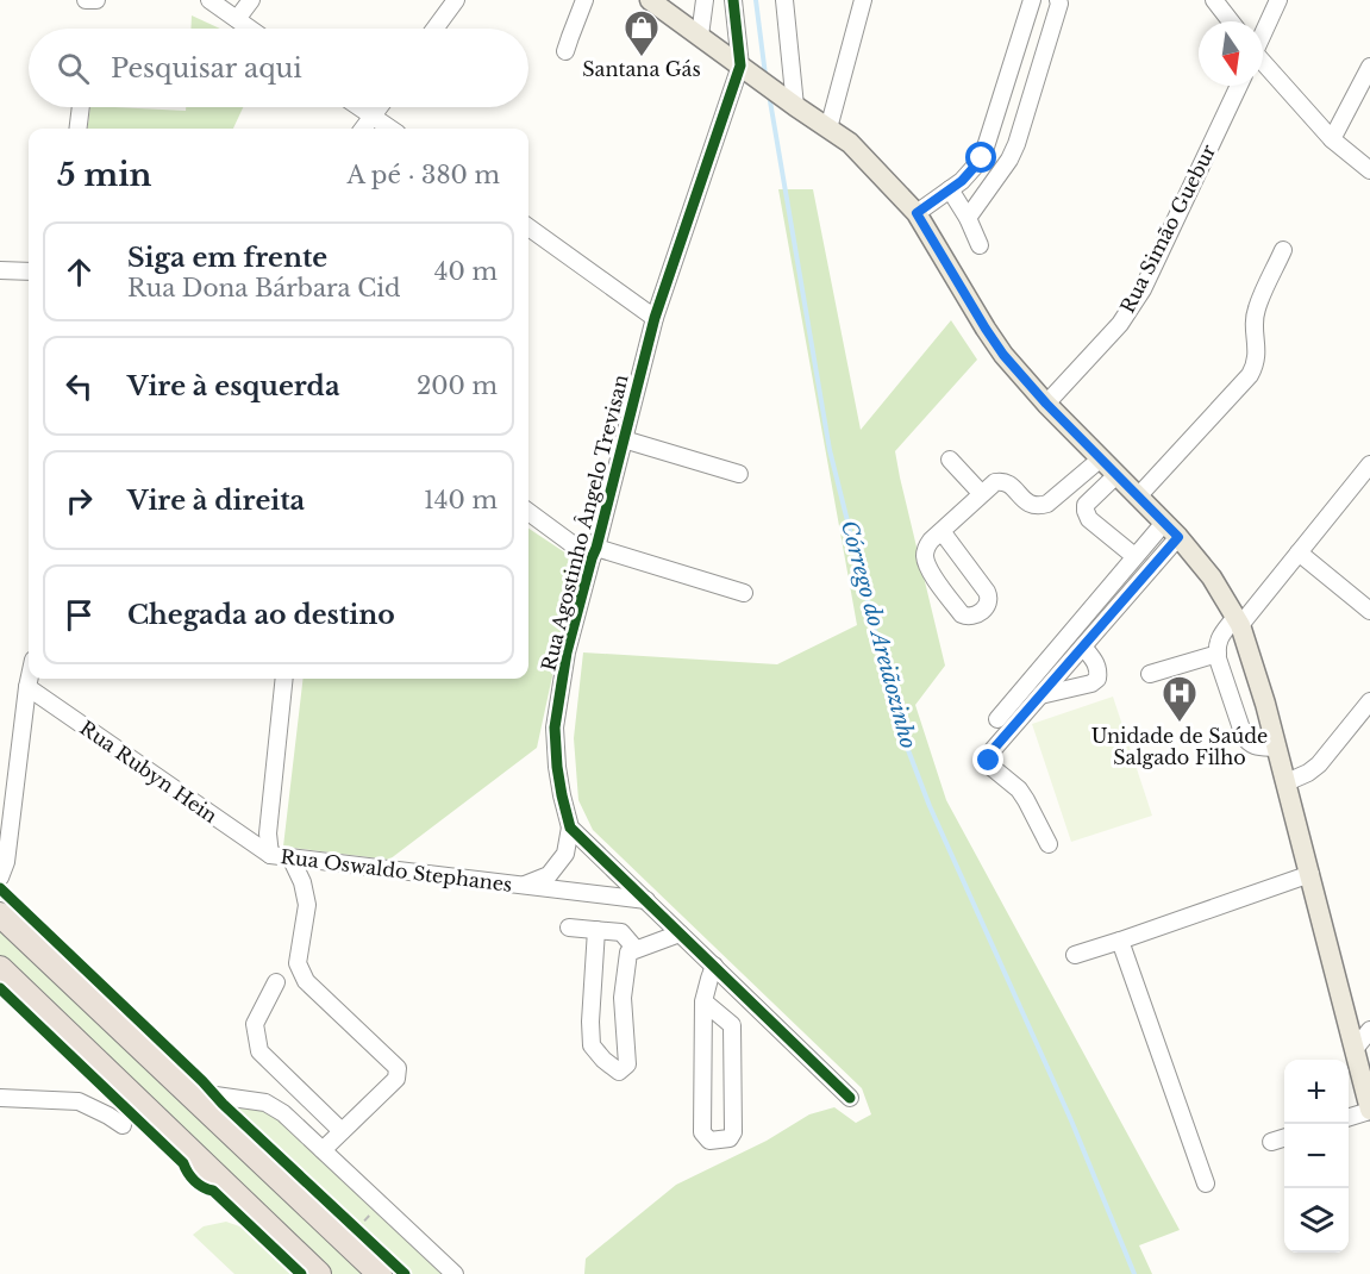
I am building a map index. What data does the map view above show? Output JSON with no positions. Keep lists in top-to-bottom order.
{
  "streets": {
    "street": [
      "Rua Simão Guebur",
      "Rua Agostinho Ângelo Trevisan",
      "Rua Rubyn Hein",
      "Rua Oswaldo Stephanes"
    ]
  },
  "crossings": [
    ["Rua Agostinho Ângelo Trevisan", "Rua Oswaldo Stephanes"],
    ["Rua Rubyn Hein", "Rua Oswaldo Stephanes"]
  ],
  "water": ["Córrego do Areiãozinho"],
  "places": {
    "shop": ["Santana Gás"],
    "hospital": ["Unidade de Saúde Salgado Filho"]
  },
  "north": "bottom",
  "page": {
    "search": "Pesquisar aqui",
    "heading": ["5 min", "A pé · 380 m"],
    "list": [
      ["Siga em frente", "Rua Dona Bárbara Cid", "40 m"],
      ["Vire à esquerda", "200 m"],
      ["Vire à direita", "140 m"],
      "Chegada ao destino"
    ],
    "map_buttons": ["+", "−"]
  }
}
